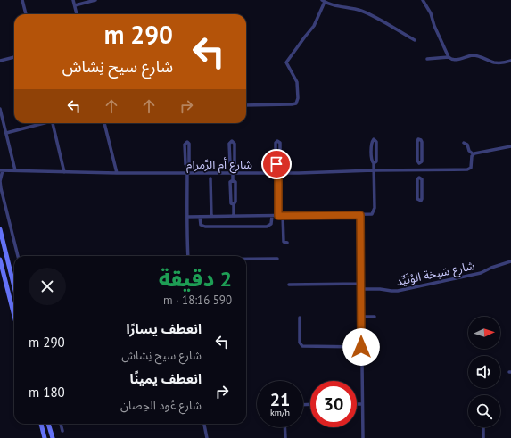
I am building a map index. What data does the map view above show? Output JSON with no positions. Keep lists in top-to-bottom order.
{
  "streets": {
    "street": ["شارع أم الرَّمرام", "شارع سَبخة الوُتَيِّد"]
  },
  "north": "right",
  "page": {
    "turn": ["290 m", "شارع سيح نِشاش"],
    "heading": ["2 دقيقة", "590 m · 18:16"],
    "list": [
      {
        "name": "انعطف يسارًا",
        "note": "شارع سيح نِشاش",
        "value": "290 m"
      },
      {
        "name": "انعطف يمينًا",
        "note": "شارع عُود الحِصان",
        "value": "180 m"
      }
    ],
    "speed": "21 km/h",
    "limit": "30"
  }
}
